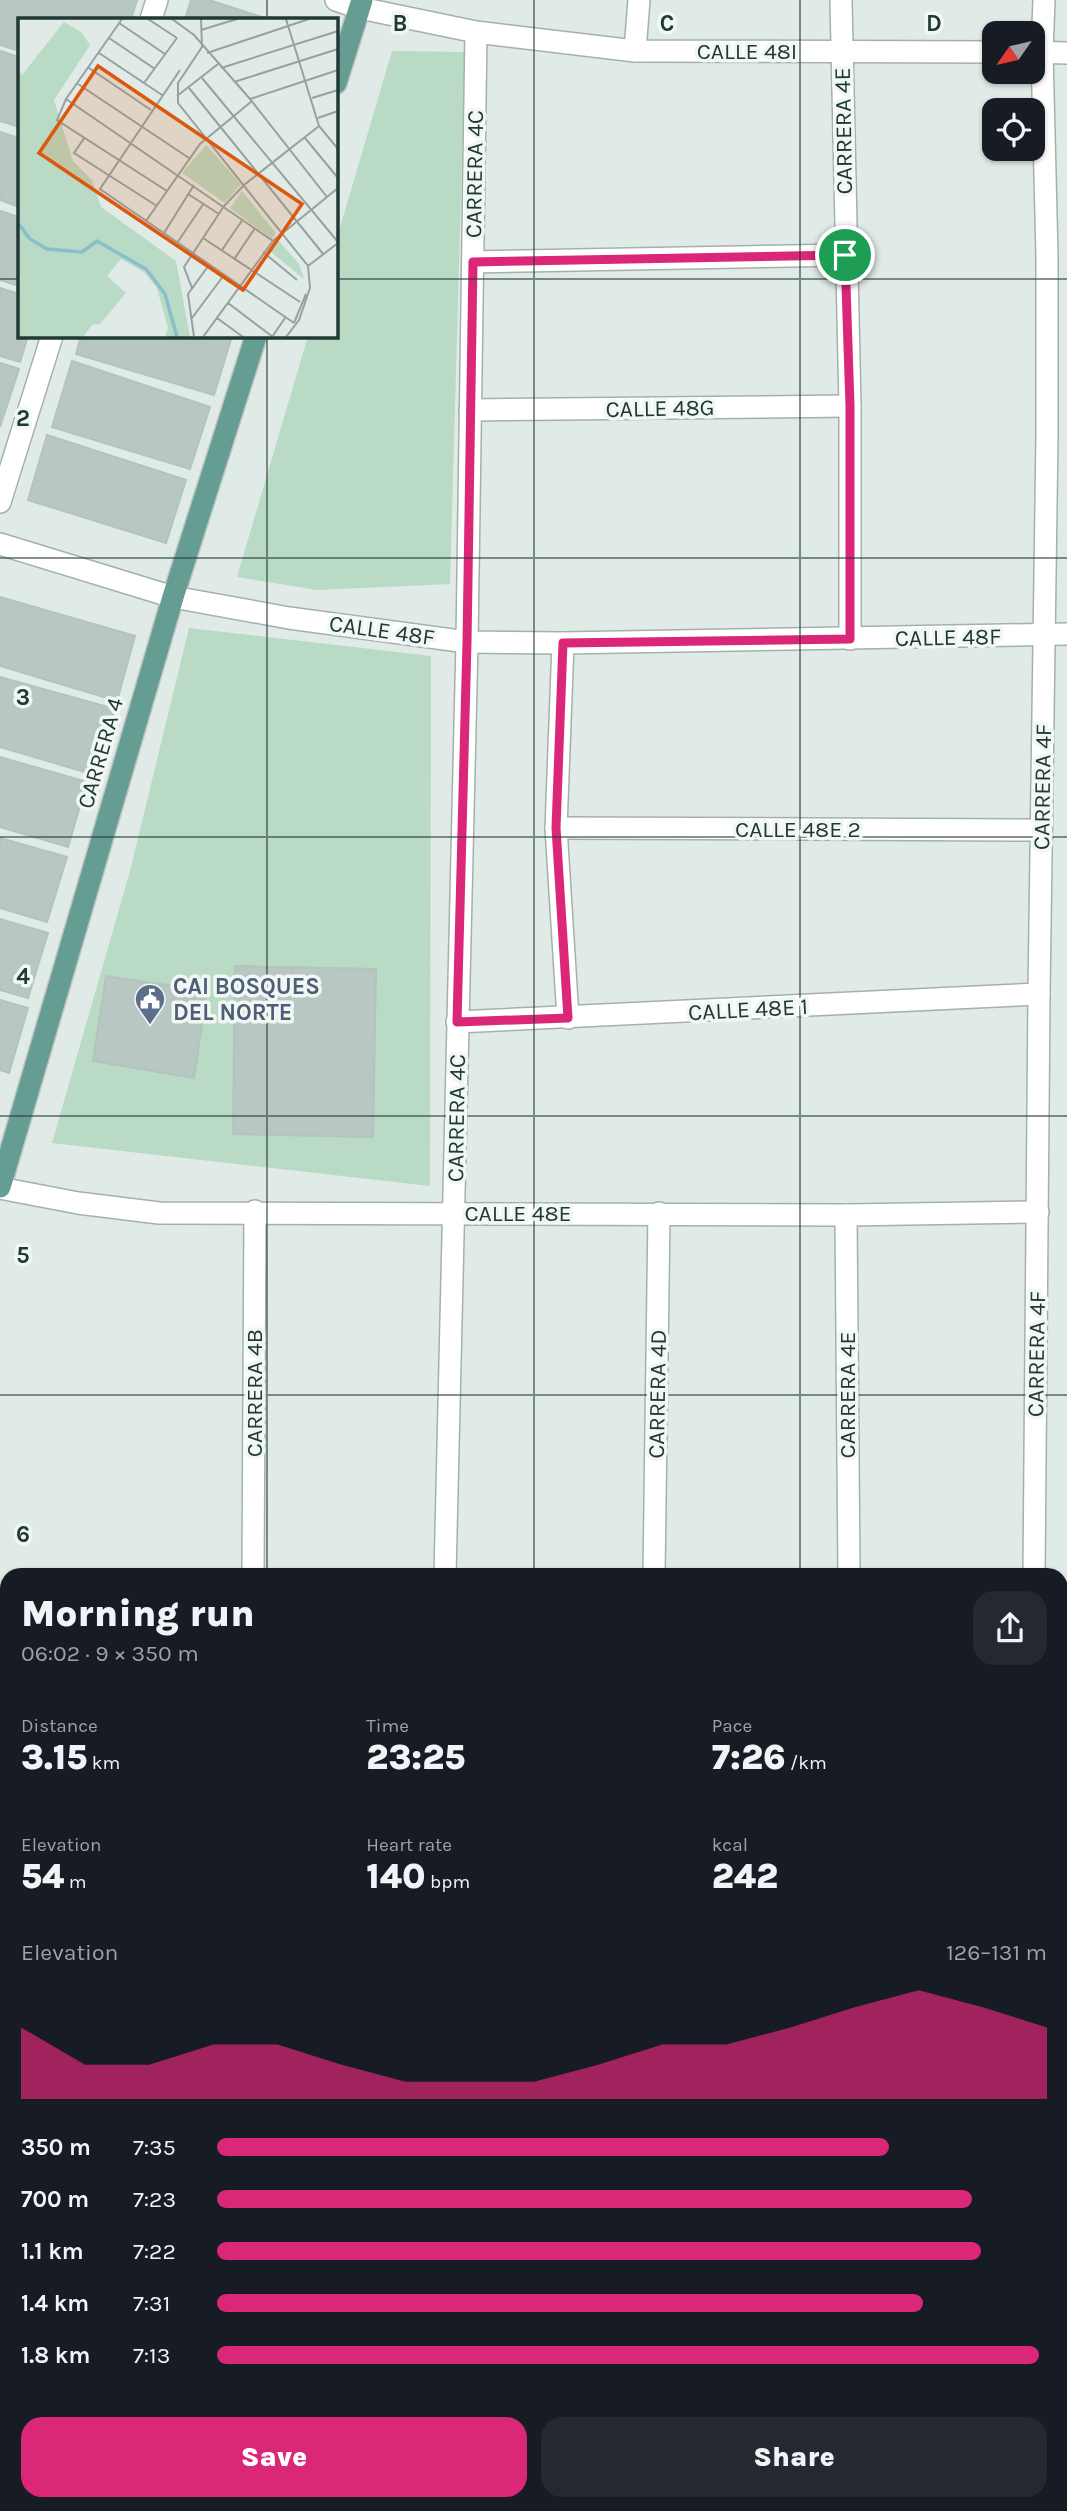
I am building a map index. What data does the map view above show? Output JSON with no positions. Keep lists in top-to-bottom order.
{
  "streets": {
    "main road": ["CARRERA 4"],
    "street": [
      "CALLE 48I",
      "CARRERA 4E",
      "CARRERA 4C",
      "CALLE 48G",
      "CALLE 48F",
      "CARRERA 4F",
      "CALLE 48E 2",
      "CALLE 48E 1",
      "CALLE 48E",
      "CARRERA 4B",
      "CARRERA 4D"
    ]
  },
  "crossings": [
    ["CALLE 48I", "CARRERA 4E"],
    ["CALLE 48I", "CARRERA 4C"],
    ["CARRERA 4E", "CALLE 48G"],
    ["CARRERA 4E", "CALLE 48F"],
    ["CARRERA 4E", "CALLE 48E"],
    ["CARRERA 4C", "CALLE 48G"],
    ["CARRERA 4C", "CALLE 48F"],
    ["CARRERA 4C", "CALLE 48E 1"],
    ["CARRERA 4C", "CALLE 48E"],
    ["CALLE 48F", "CARRERA 4"],
    ["CALLE 48F", "CARRERA 4F"],
    ["CARRERA 4", "CALLE 48E"],
    ["CARRERA 4F", "CALLE 48E 2"],
    ["CARRERA 4F", "CALLE 48E 1"],
    ["CARRERA 4F", "CALLE 48E"],
    ["CALLE 48E", "CARRERA 4B"],
    ["CALLE 48E", "CARRERA 4D"]
  ],
  "places": {
    "public building": ["CAI BOSQUES DEL NORTE"]
  },
  "north": "bottom left",
  "page": {
    "heading": ["Morning run", "06:02 · 9 × 350 m"],
    "stats": [
      ["Distance", "3.15 km"],
      ["Time", "23:25"],
      ["Pace", "7:26 /km"],
      ["Elevation", "54 m"],
      ["Heart rate", "140 bpm"],
      ["kcal", "242"]
    ],
    "chart": ["Elevation", "126–131 m"],
    "list": [
      {
        "name": "350 m",
        "note": "7:35"
      },
      {
        "name": "700 m",
        "note": "7:23"
      },
      {
        "name": "1.1 km",
        "note": "7:22"
      },
      {
        "name": "1.4 km",
        "note": "7:31"
      },
      {
        "name": "1.8 km",
        "note": "7:13"
      }
    ],
    "buttons": ["Save", "Share"]
  },
  "grid": {
    "columns": ["B", "C", "D"],
    "rows": [
      "2",
      "3",
      "4",
      "5",
      "6"
    ]
  }
}
